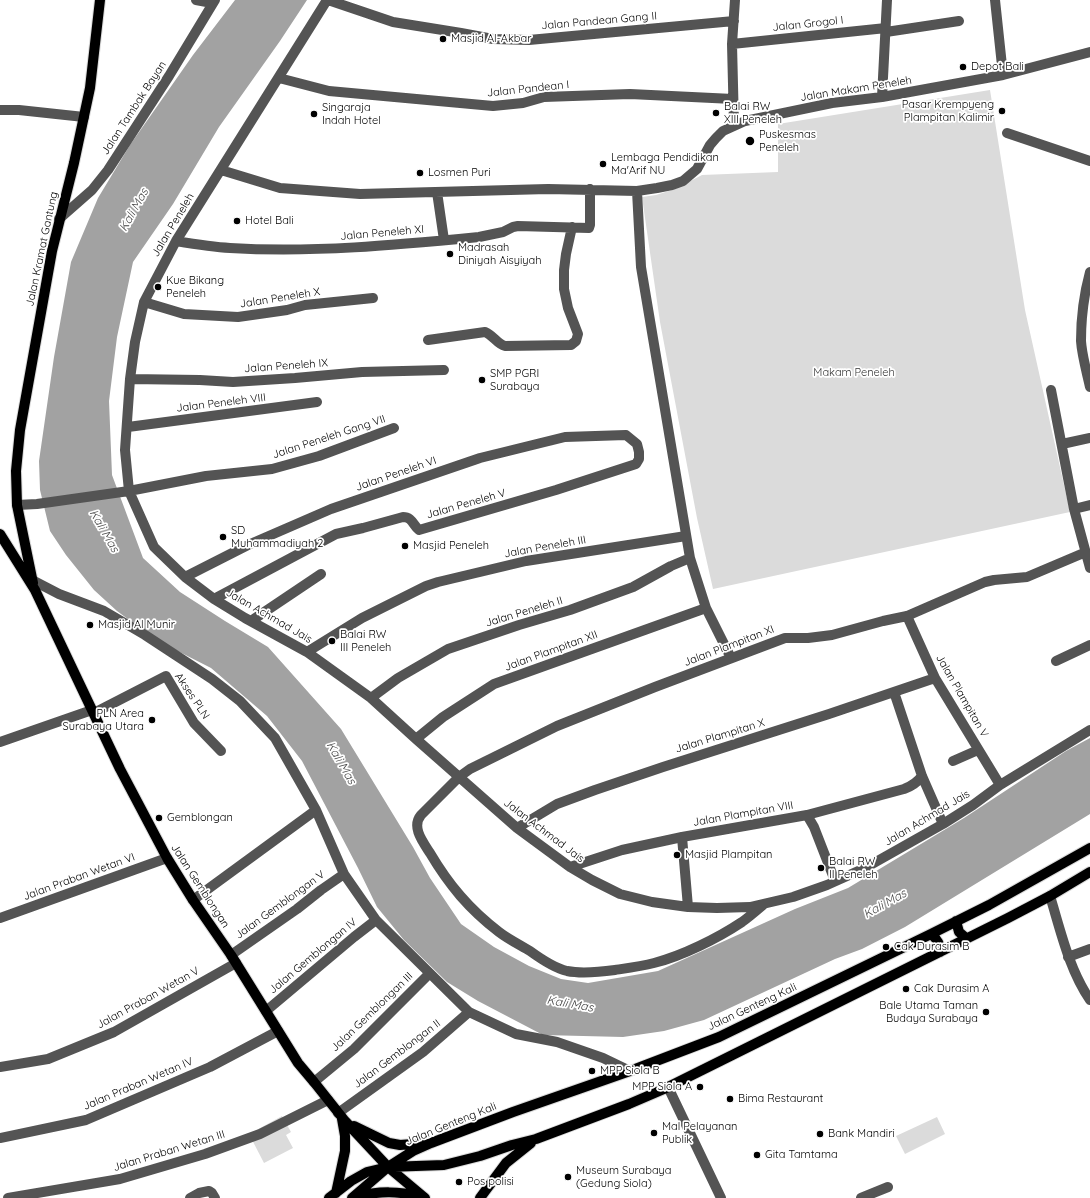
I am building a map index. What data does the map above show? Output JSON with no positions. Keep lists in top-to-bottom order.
{
  "streets": {
    "main road": ["Jalan Kramat Gantung", "Jalan Gemblongan", "Jalan Genteng Kali"],
    "street": [
      "Jalan Pandean Gang II",
      "Jalan Grogol I",
      "Jalan Pandean I",
      "Jalan Makam Peneleh",
      "Jalan Tambak Bayan",
      "Jalan Peneleh",
      "Jalan Peneleh XI",
      "Jalan Peneleh X",
      "Jalan Peneleh IX",
      "Jalan Peneleh VIII",
      "Jalan Peneleh Gang VII",
      "Jalan Peneleh VI",
      "Jalan Peneleh V",
      "Jalan Peneleh III",
      "Jalan Peneleh II",
      "Jalan Achmad Jais",
      "Jalan Plampitan XI",
      "Jalan Plampitan XII",
      "Akses PLN",
      "Jalan Plampitan V",
      "Jalan Plampitan X",
      "Jalan Plampitan VIII",
      "Jalan Praban Wetan VI",
      "Jalan Gemblongan V",
      "Jalan Gemblongan IV",
      "Jalan Praban Wetan V",
      "Jalan Gemblongan III",
      "Jalan Gemblongan II",
      "Jalan Praban Wetan IV",
      "Jalan Praban Wetan III"
    ]
  },
  "crossings": [
    ["Jalan Pandean Gang II", "Jalan Peneleh"],
    ["Jalan Pandean I", "Jalan Peneleh"],
    ["Jalan Makam Peneleh", "Jalan Peneleh"],
    ["Jalan Makam Peneleh", "Jalan Peneleh XI"],
    ["Jalan Tambak Bayan", "Jalan Kramat Gantung"],
    ["Jalan Peneleh", "Jalan Peneleh XI"],
    ["Jalan Peneleh", "Jalan Peneleh X"],
    ["Jalan Peneleh", "Jalan Peneleh IX"],
    ["Jalan Peneleh", "Jalan Peneleh VIII"],
    ["Jalan Peneleh", "Jalan Peneleh Gang VII"],
    ["Jalan Peneleh", "Jalan Achmad Jais"],
    ["Jalan Kramat Gantung", "Jalan Gemblongan"],
    ["Jalan Peneleh Gang VII", "Jalan Achmad Jais"],
    ["Jalan Peneleh VI", "Jalan Peneleh V"],
    ["Jalan Peneleh VI", "Jalan Achmad Jais"],
    ["Jalan Peneleh V", "Jalan Achmad Jais"],
    ["Jalan Peneleh III", "Jalan Achmad Jais"],
    ["Jalan Peneleh II", "Jalan Achmad Jais"],
    ["Jalan Achmad Jais", "Jalan Plampitan XI"],
    ["Jalan Achmad Jais", "Jalan Plampitan XII"],
    ["Jalan Achmad Jais", "Jalan Plampitan V"],
    ["Jalan Achmad Jais", "Jalan Plampitan X"],
    ["Jalan Achmad Jais", "Jalan Plampitan VIII"],
    ["Jalan Plampitan XI", "Jalan Plampitan V"],
    ["Akses PLN", "Jalan Gemblongan"],
    ["Jalan Plampitan V", "Jalan Plampitan X"],
    ["Jalan Praban Wetan VI", "Jalan Gemblongan"],
    ["Jalan Gemblongan", "Jalan Gemblongan V"],
    ["Jalan Gemblongan", "Jalan Gemblongan IV"],
    ["Jalan Gemblongan", "Jalan Praban Wetan V"],
    ["Jalan Gemblongan", "Jalan Genteng Kali"],
    ["Jalan Gemblongan", "Jalan Gemblongan III"],
    ["Jalan Gemblongan", "Jalan Gemblongan II"],
    ["Jalan Gemblongan", "Jalan Praban Wetan IV"],
    ["Jalan Gemblongan", "Jalan Praban Wetan III"],
    ["Jalan Gemblongan V", "Jalan Praban Wetan V"]
  ],
  "water": ["Kali Mas"],
  "parks": ["Makam Peneleh"],
  "places": [
    "Masjid Al-Akbar",
    "Depot Bali",
    "Pasar Krempyeng Plampitan Kalimir",
    "Balai RW XIII Peneleh",
    "Singaraja Indah Hotel",
    "Puskesmas Peneleh",
    "Lembaga Pendidikan Ma'Arif NU",
    "Losmen Puri",
    "Hotel Bali",
    "Madrasah Diniyah Aisyiyah",
    "Kue Bikang Peneleh",
    "SMP PGRI Surabaya",
    "SD Muhammadiyah 2",
    "Masjid Peneleh",
    "Masjid Al Munir",
    "Balai RW III Peneleh",
    "PLN Area Surabaya Utara",
    "Gemblongan",
    "Masjid Plampitan",
    "Balai RW II Peneleh",
    "Cak Durasim B",
    "Cak Durasim A",
    "Bale Utama Taman Budaya Surabaya",
    "MPP Siola B",
    "MPP Siola A",
    "Bima Restaurant",
    "Mal Pelayanan Publik",
    "Bank Mandiri",
    "Gita Tamtama",
    "Museum Surabaya (Gedung Siola)",
    "Pos polisi"
  ]
}
